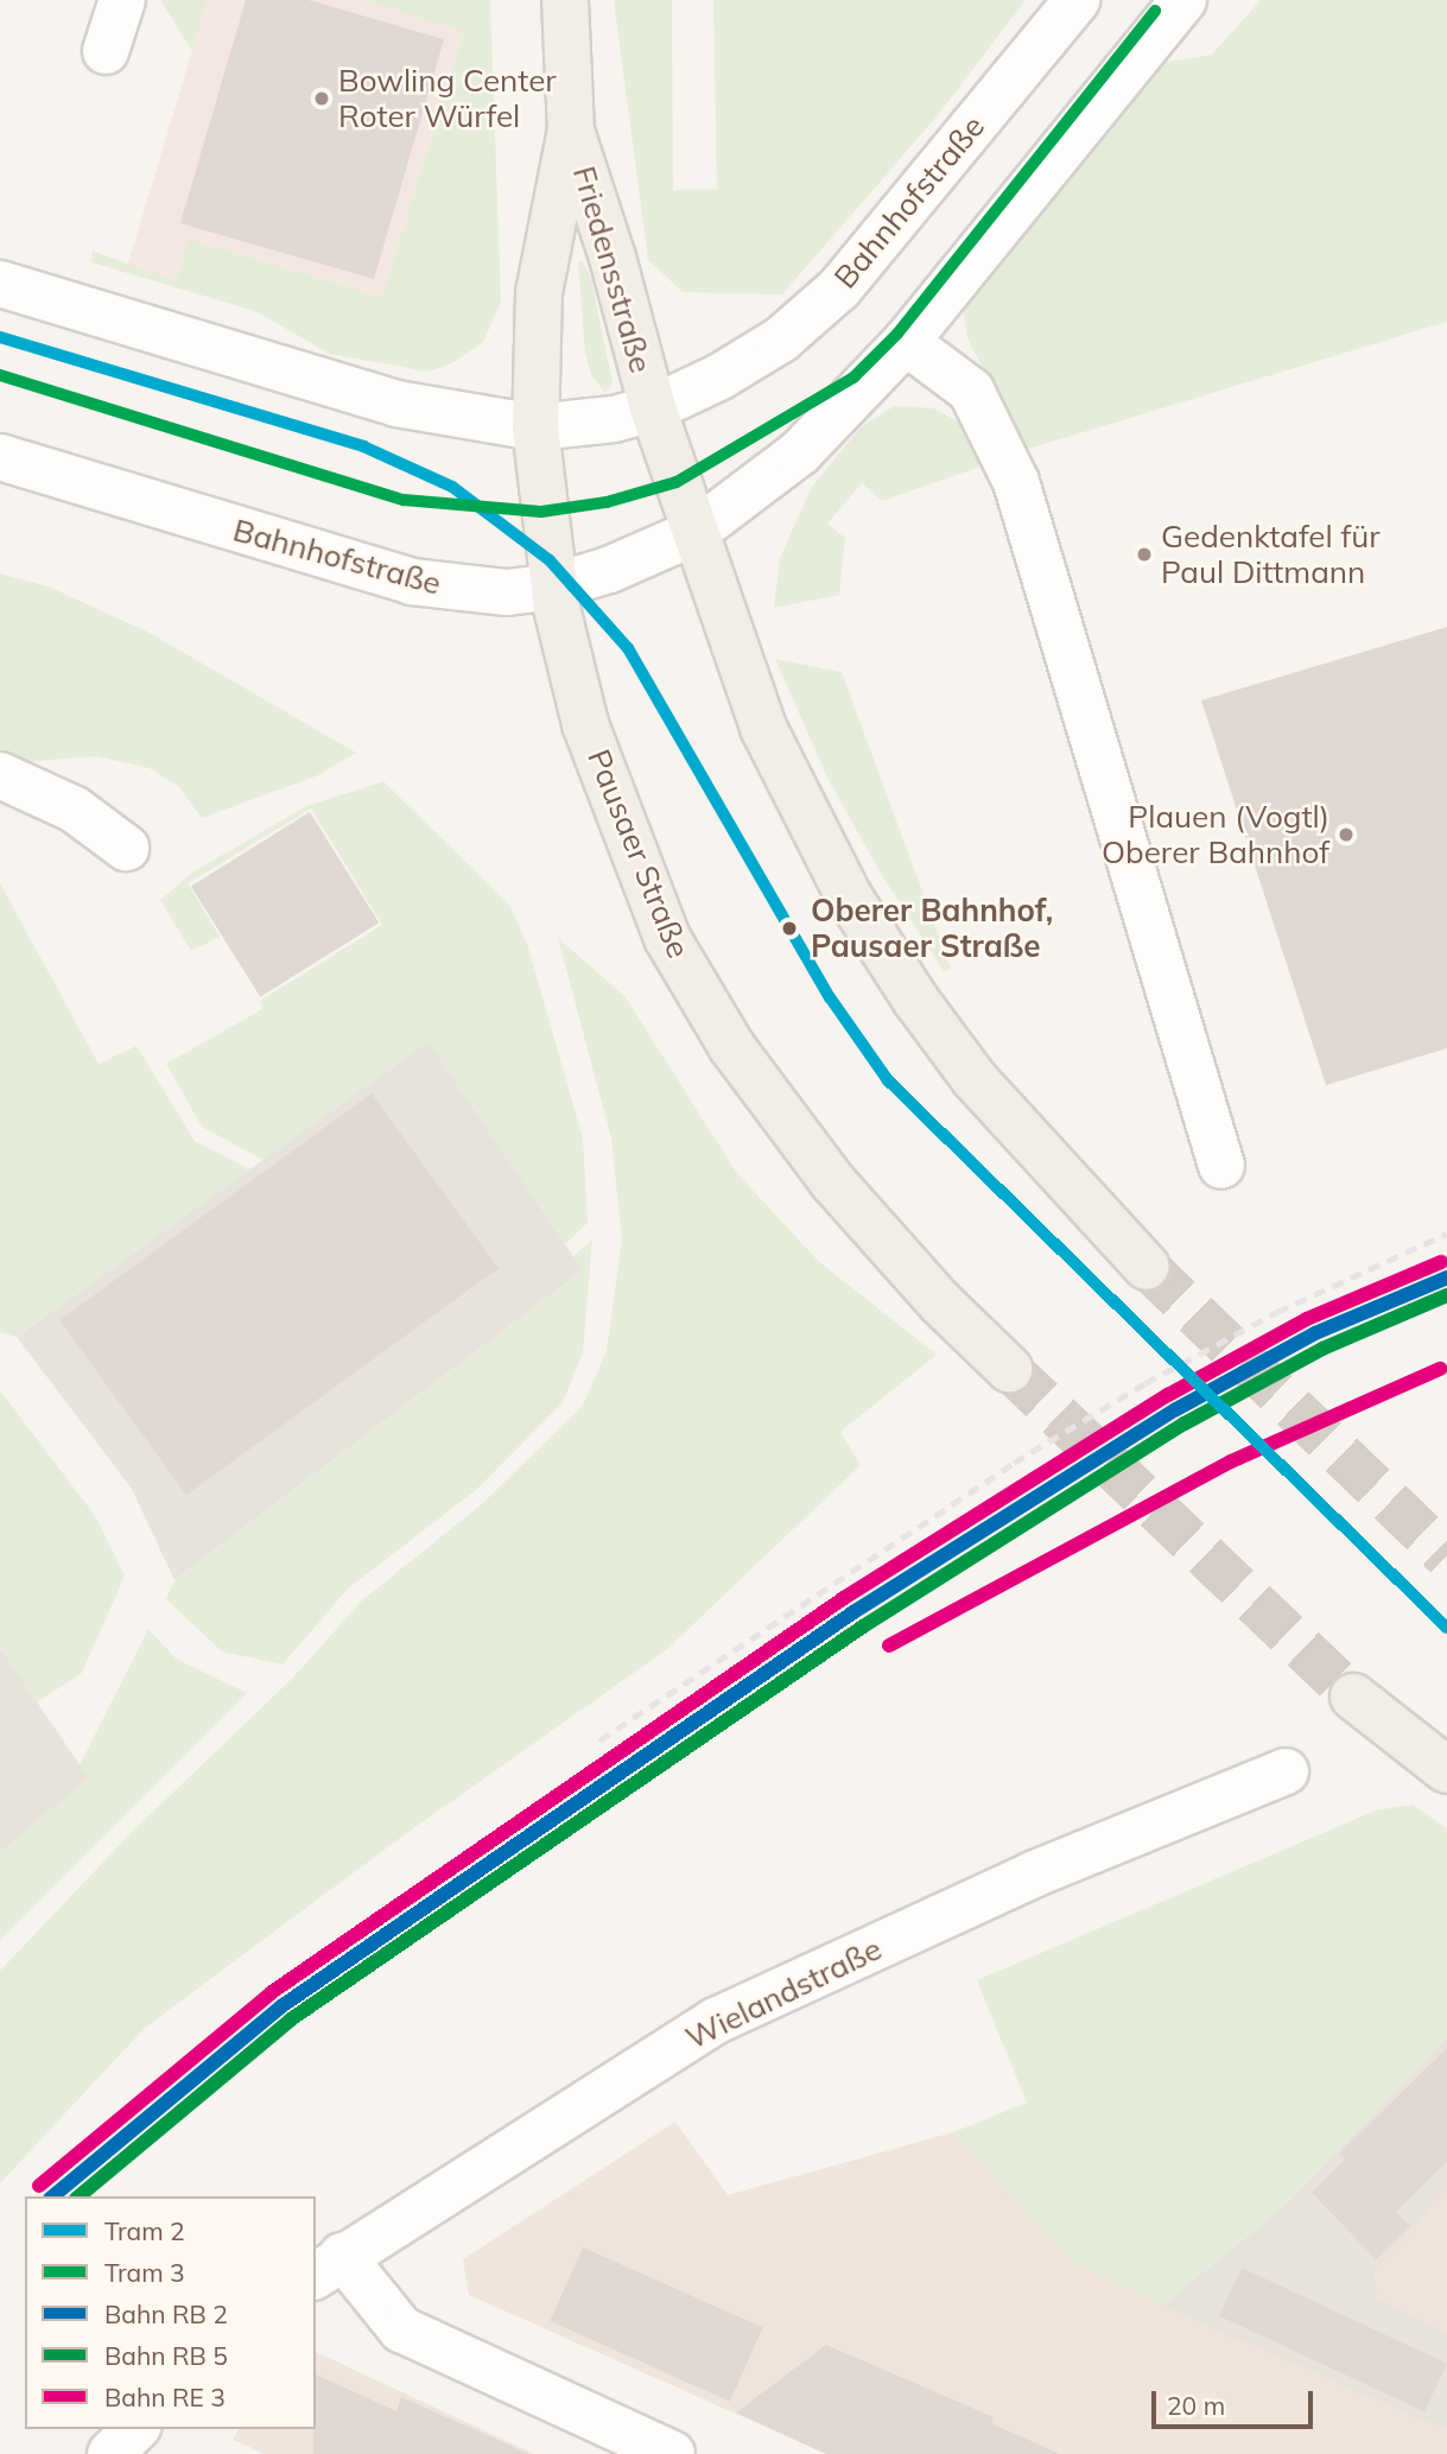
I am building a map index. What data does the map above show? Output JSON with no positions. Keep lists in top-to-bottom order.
{
  "streets": {
    "main road": ["Friedensstraße", "Pausaer Straße"],
    "street": ["Bahnhofstraße", "Wielandstraße"]
  },
  "crossings": [
    ["Bahnhofstraße", "Friedensstraße"],
    ["Bahnhofstraße", "Pausaer Straße"],
    ["Friedensstraße", "Pausaer Straße"]
  ],
  "places": [
    "Bowling Center Roter Würfel",
    "Gedenktafel für Paul Dittmann",
    "Plauen (Vogtl) Oberer Bahnhof",
    "Oberer Bahnhof, Pausaer Straße"
  ],
  "lines": ["tram line 3", "tram line 2"],
  "legend": [
    "Tram 2",
    "Tram 3",
    "Bahn RB 2",
    "Bahn RB 5",
    "Bahn RE 3"
  ],
  "scale_bar": "20 m"
}
